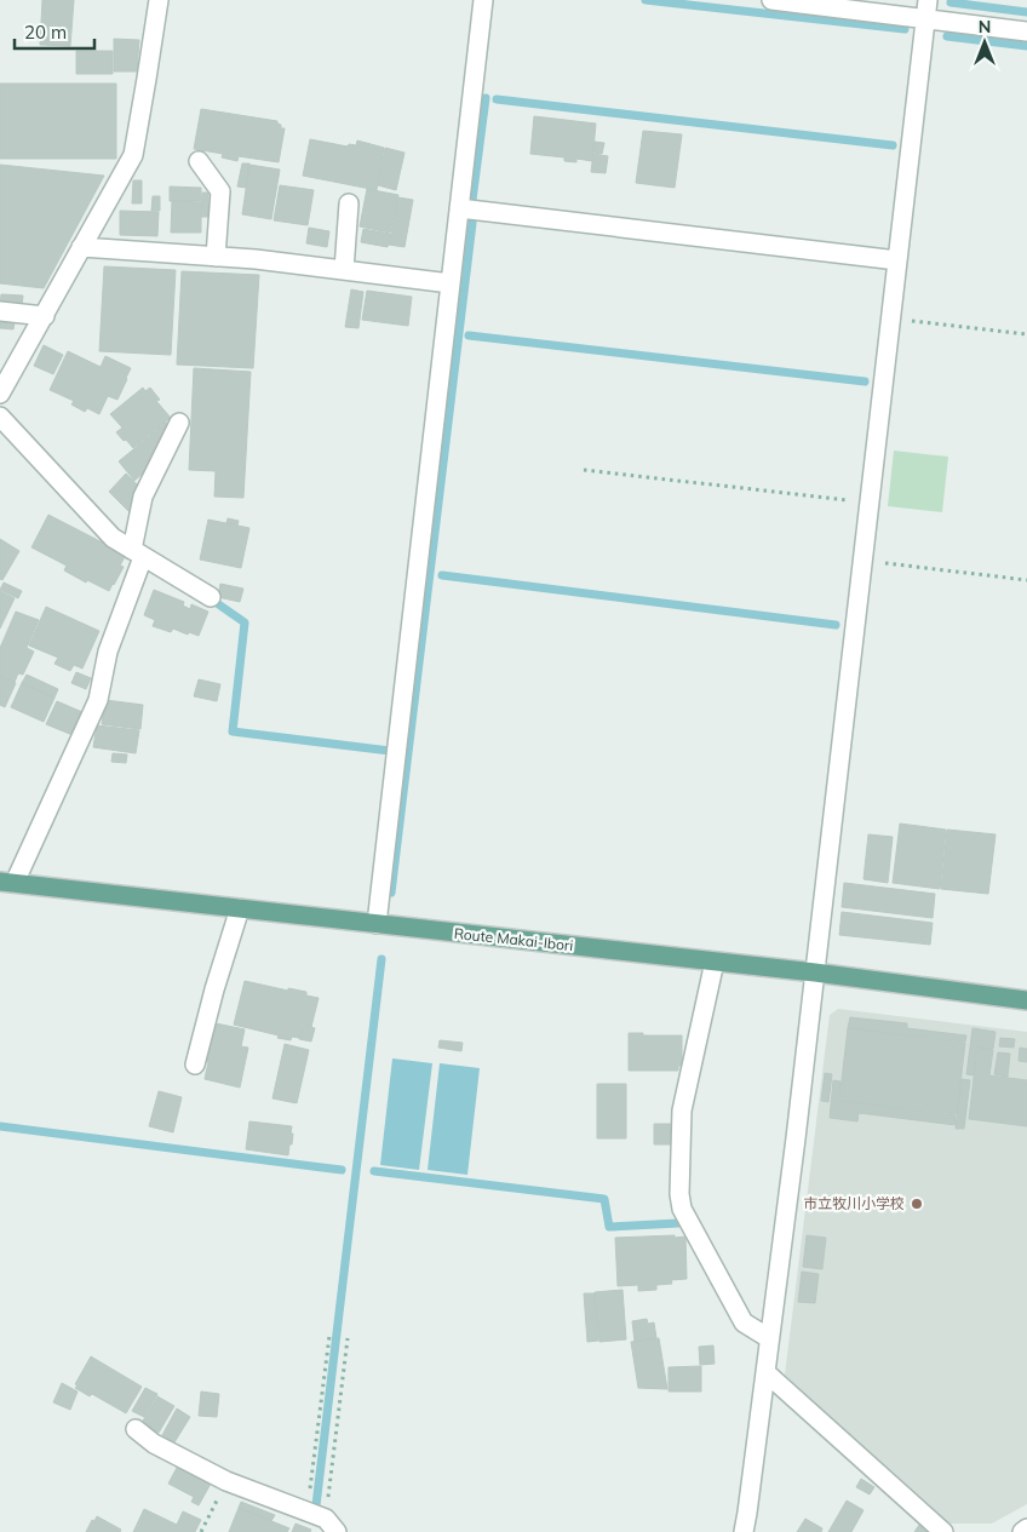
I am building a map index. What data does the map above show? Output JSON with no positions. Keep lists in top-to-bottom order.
{
  "streets": {
    "main road": ["Route Makai-Ibori"]
  },
  "places": ["市立牧川小学校"],
  "scale_bar": "20 m",
  "north": "top"
}
